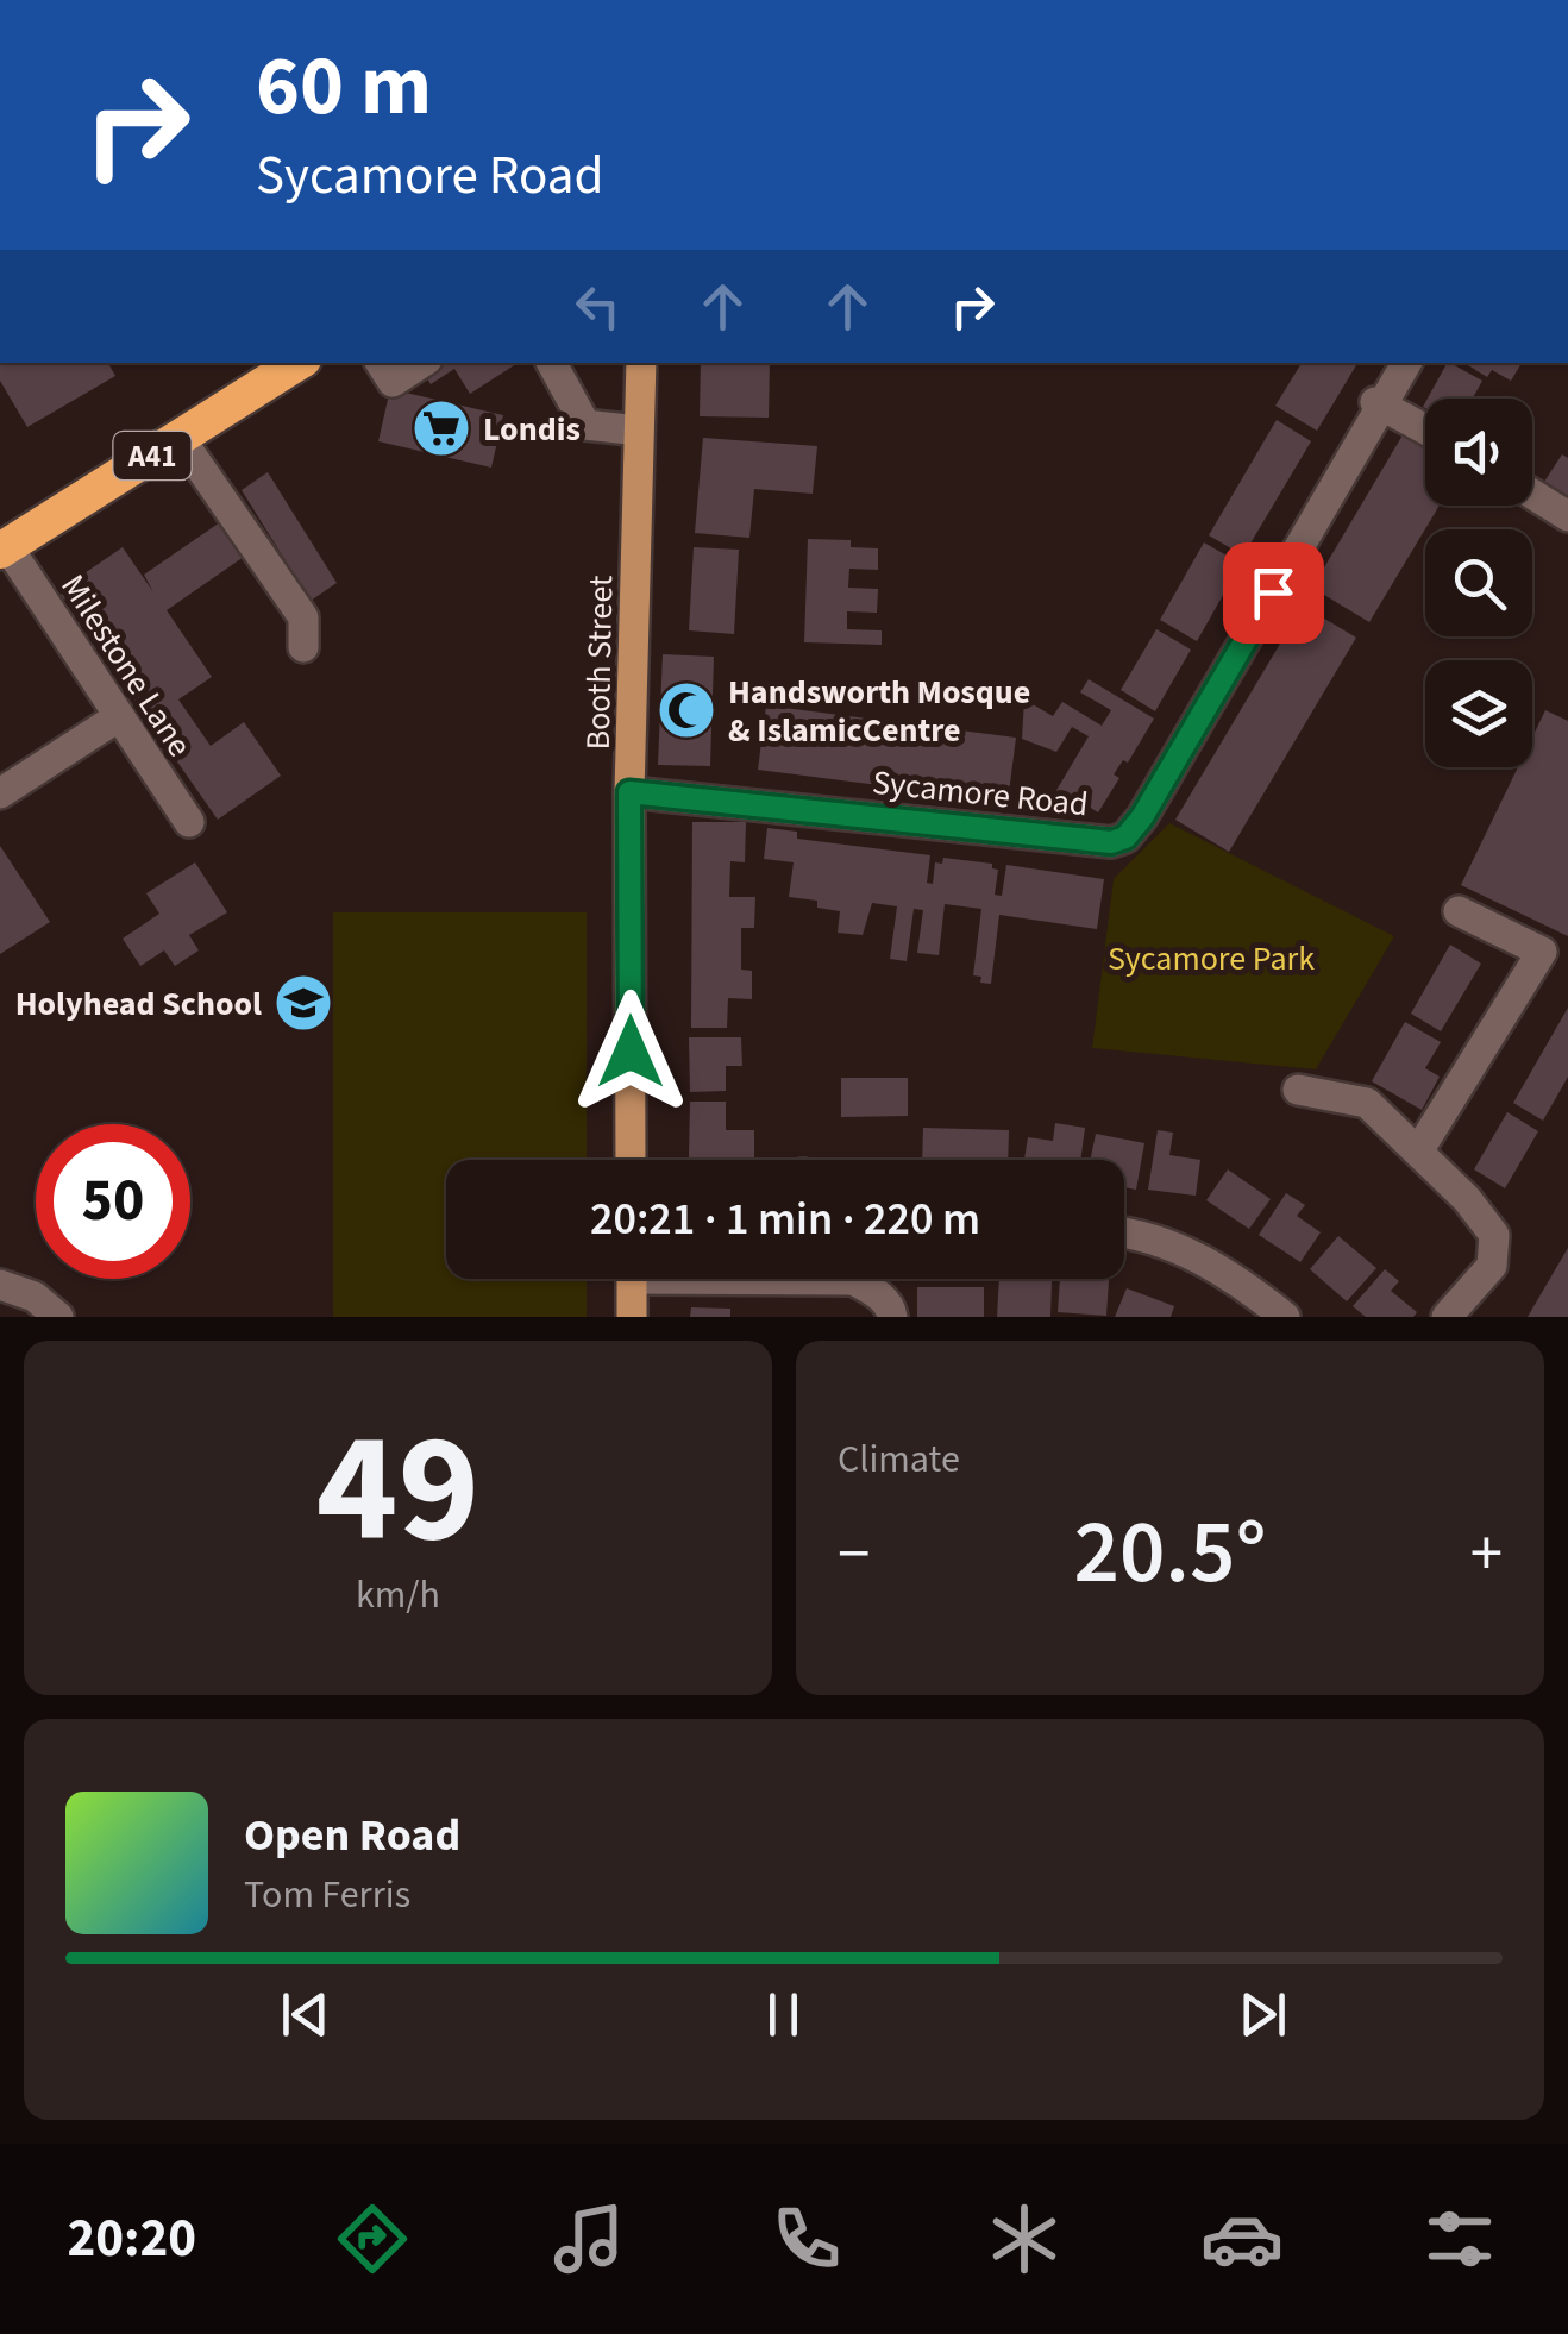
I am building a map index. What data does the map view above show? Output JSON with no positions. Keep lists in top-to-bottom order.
{
  "streets": {
    "highway": ["A41"],
    "main road": ["Booth Street"],
    "street": ["Milestone Lane", "Sycamore Road"]
  },
  "crossings": [
    ["A41", "Milestone Lane"],
    ["Booth Street", "Sycamore Road"]
  ],
  "parks": ["Sycamore Park"],
  "places": {
    "supermarket": ["Londis"],
    "mosque": ["Handsworth Mosque & IslamicCentre"],
    "school or university": ["Holyhead School"]
  },
  "page": {
    "turn": ["60 m", "Sycamore Road"],
    "limit": "50",
    "trip": "20:21 · 1 min · 220 m",
    "tile": [
      ["49", "km/h"],
      "Climate"
    ],
    "heat": ["−", "20.5°", "+"],
    "song": ["Open Road", "Tom Ferris"],
    "tabs": "20:20"
  }
}
